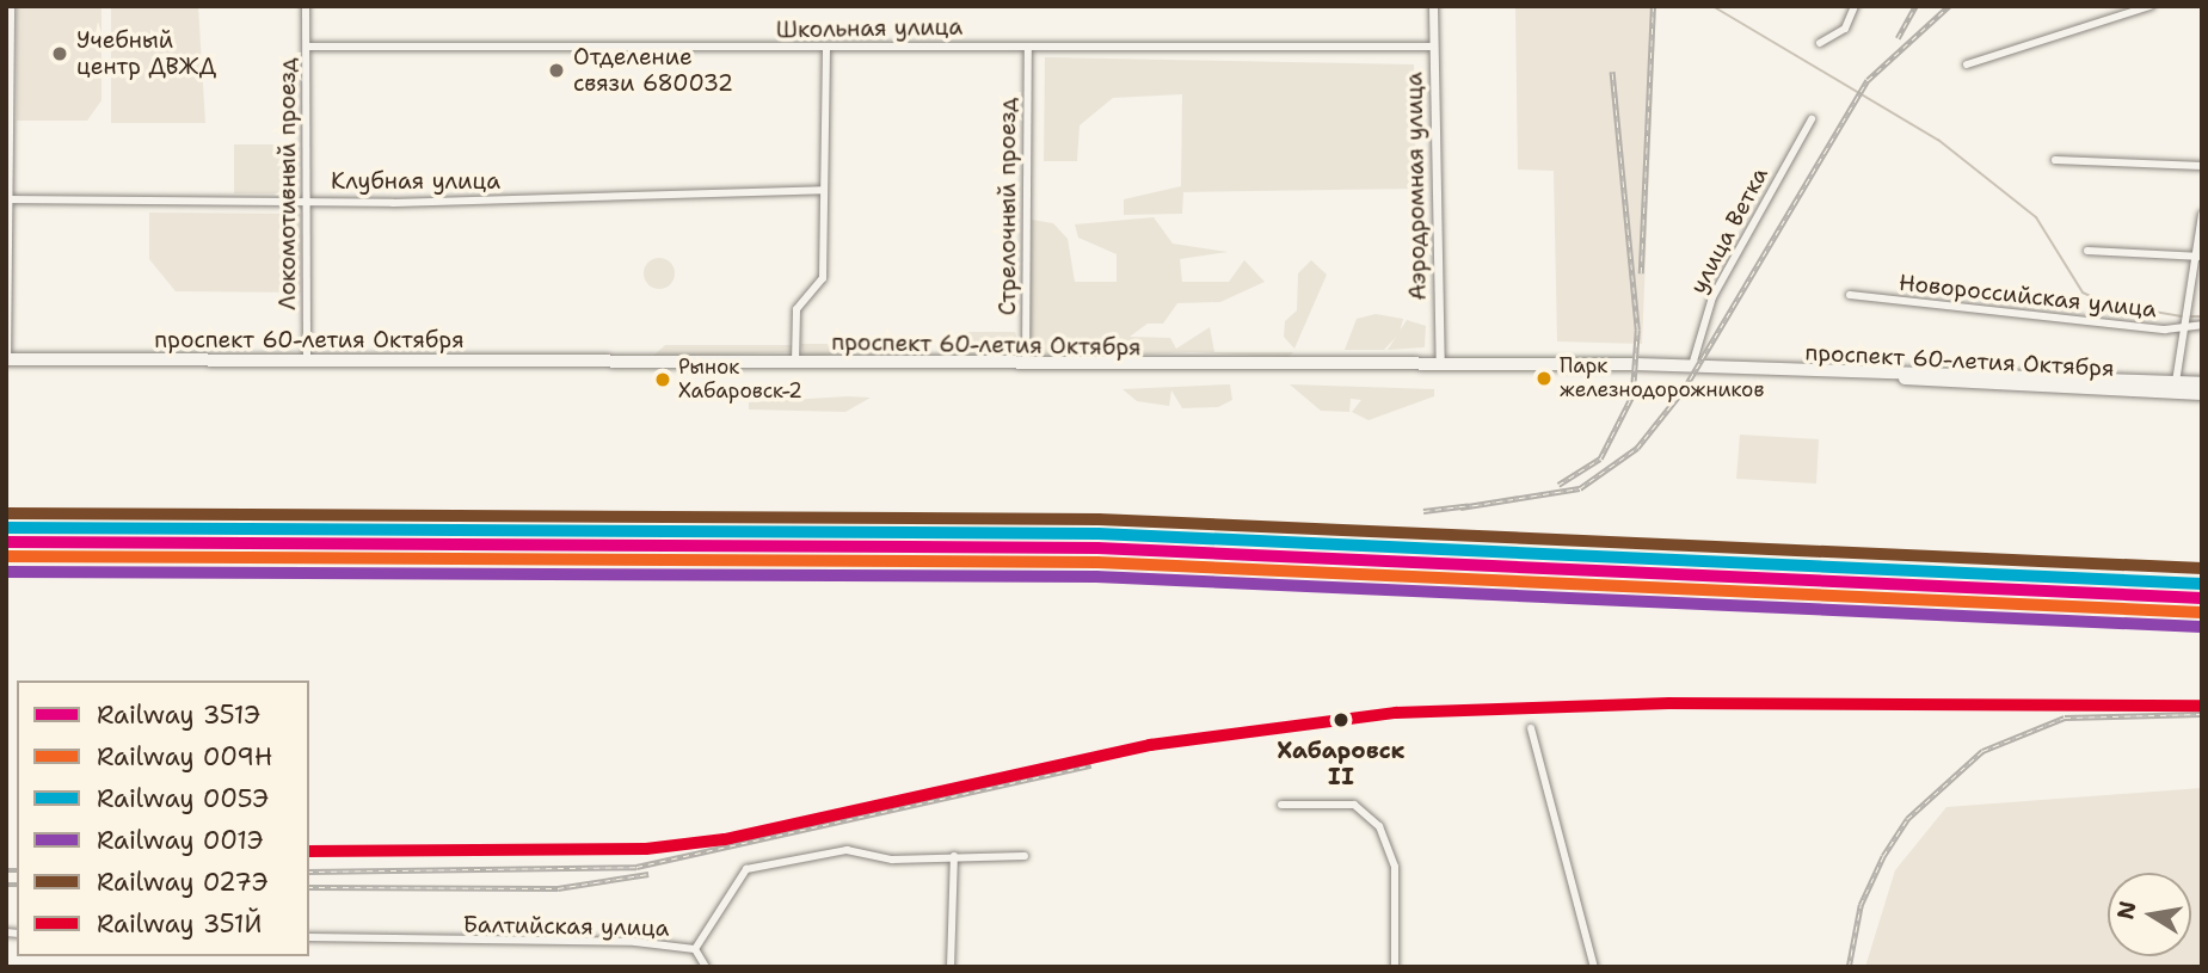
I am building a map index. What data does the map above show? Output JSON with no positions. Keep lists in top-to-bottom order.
{
  "streets": {
    "highway": ["проспект 60-летия Октября"],
    "street": [
      "Школьная улица",
      "Клубная улица",
      "Локомотивный проезд",
      "Аэродромная улица",
      "Стрелочный проезд",
      "улица Ветка",
      "Новороссийская улица",
      "Балтийская улица"
    ]
  },
  "crossings": [
    ["Школьная улица", "Локомотивный проезд"],
    ["Школьная улица", "Аэродромная улица"],
    ["Школьная улица", "Стрелочный проезд"],
    ["Клубная улица", "Локомотивный проезд"],
    ["Локомотивный проезд", "проспект 60-летия Октября"],
    ["Аэродромная улица", "проспект 60-летия Октября"],
    ["Стрелочный проезд", "проспект 60-летия Октября"],
    ["улица Ветка", "проспект 60-летия Октября"]
  ],
  "places": [
    "Учебный центр ДВЖД",
    "Отделение связи 680032",
    "Парк железнодорожников",
    "Рынок Хабаровск-2",
    "Хабаровск II"
  ],
  "lines": [
    "rail line 027Э",
    "rail line 005Э",
    "rail line 351Э",
    "rail line 009Н",
    "rail line 001Э",
    "rail line 351Й"
  ],
  "legend": [
    "Railway 351Э",
    "Railway 009Н",
    "Railway 005Э",
    "Railway 001Э",
    "Railway 027Э",
    "Railway 351Й"
  ],
  "north": "left"
}
